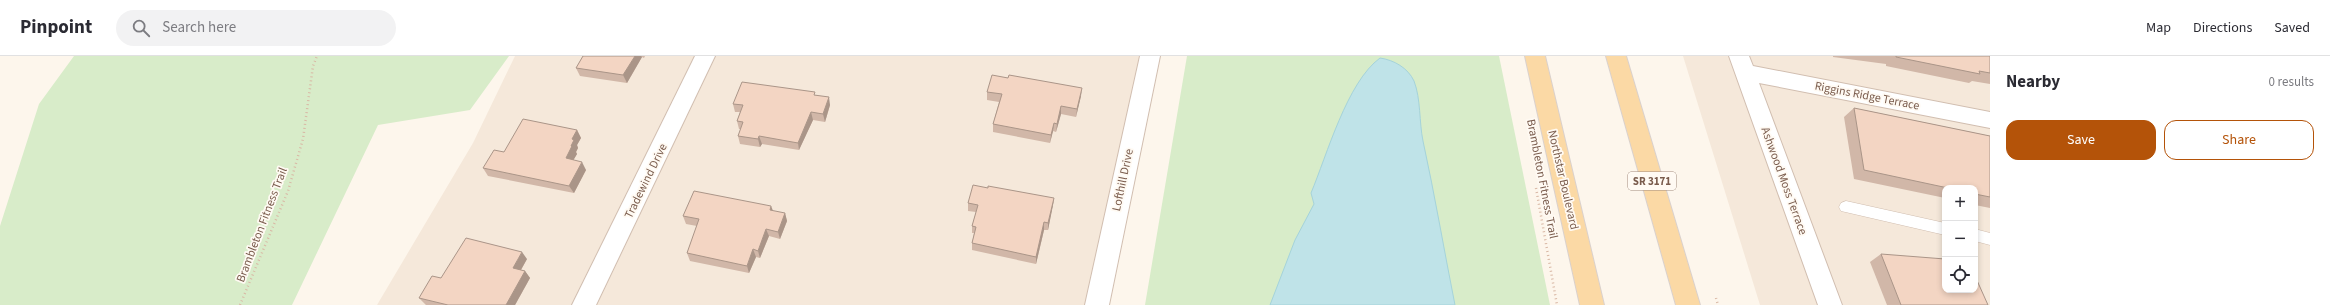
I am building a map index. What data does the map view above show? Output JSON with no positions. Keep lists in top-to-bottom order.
{
  "streets": {
    "main road": ["Northstar Boulevard", "SR 3171"],
    "street": [
      "Riggins Ridge Terrace",
      "Lofthill Drive",
      "Tradewind Drive",
      "Ashwood Moss Terrace"
    ],
    "path": ["Brambleton Fitness Trail"]
  },
  "crossings": [
    ["Riggins Ridge Terrace", "Ashwood Moss Terrace"]
  ],
  "page": {
    "header": "Pinpoint",
    "search": "Search here",
    "nav": ["Map", "Directions", "Saved"],
    "heading": ["Nearby", "0 results"],
    "buttons": ["Save", "Share"],
    "map_buttons": ["+", "−"]
  }
}
